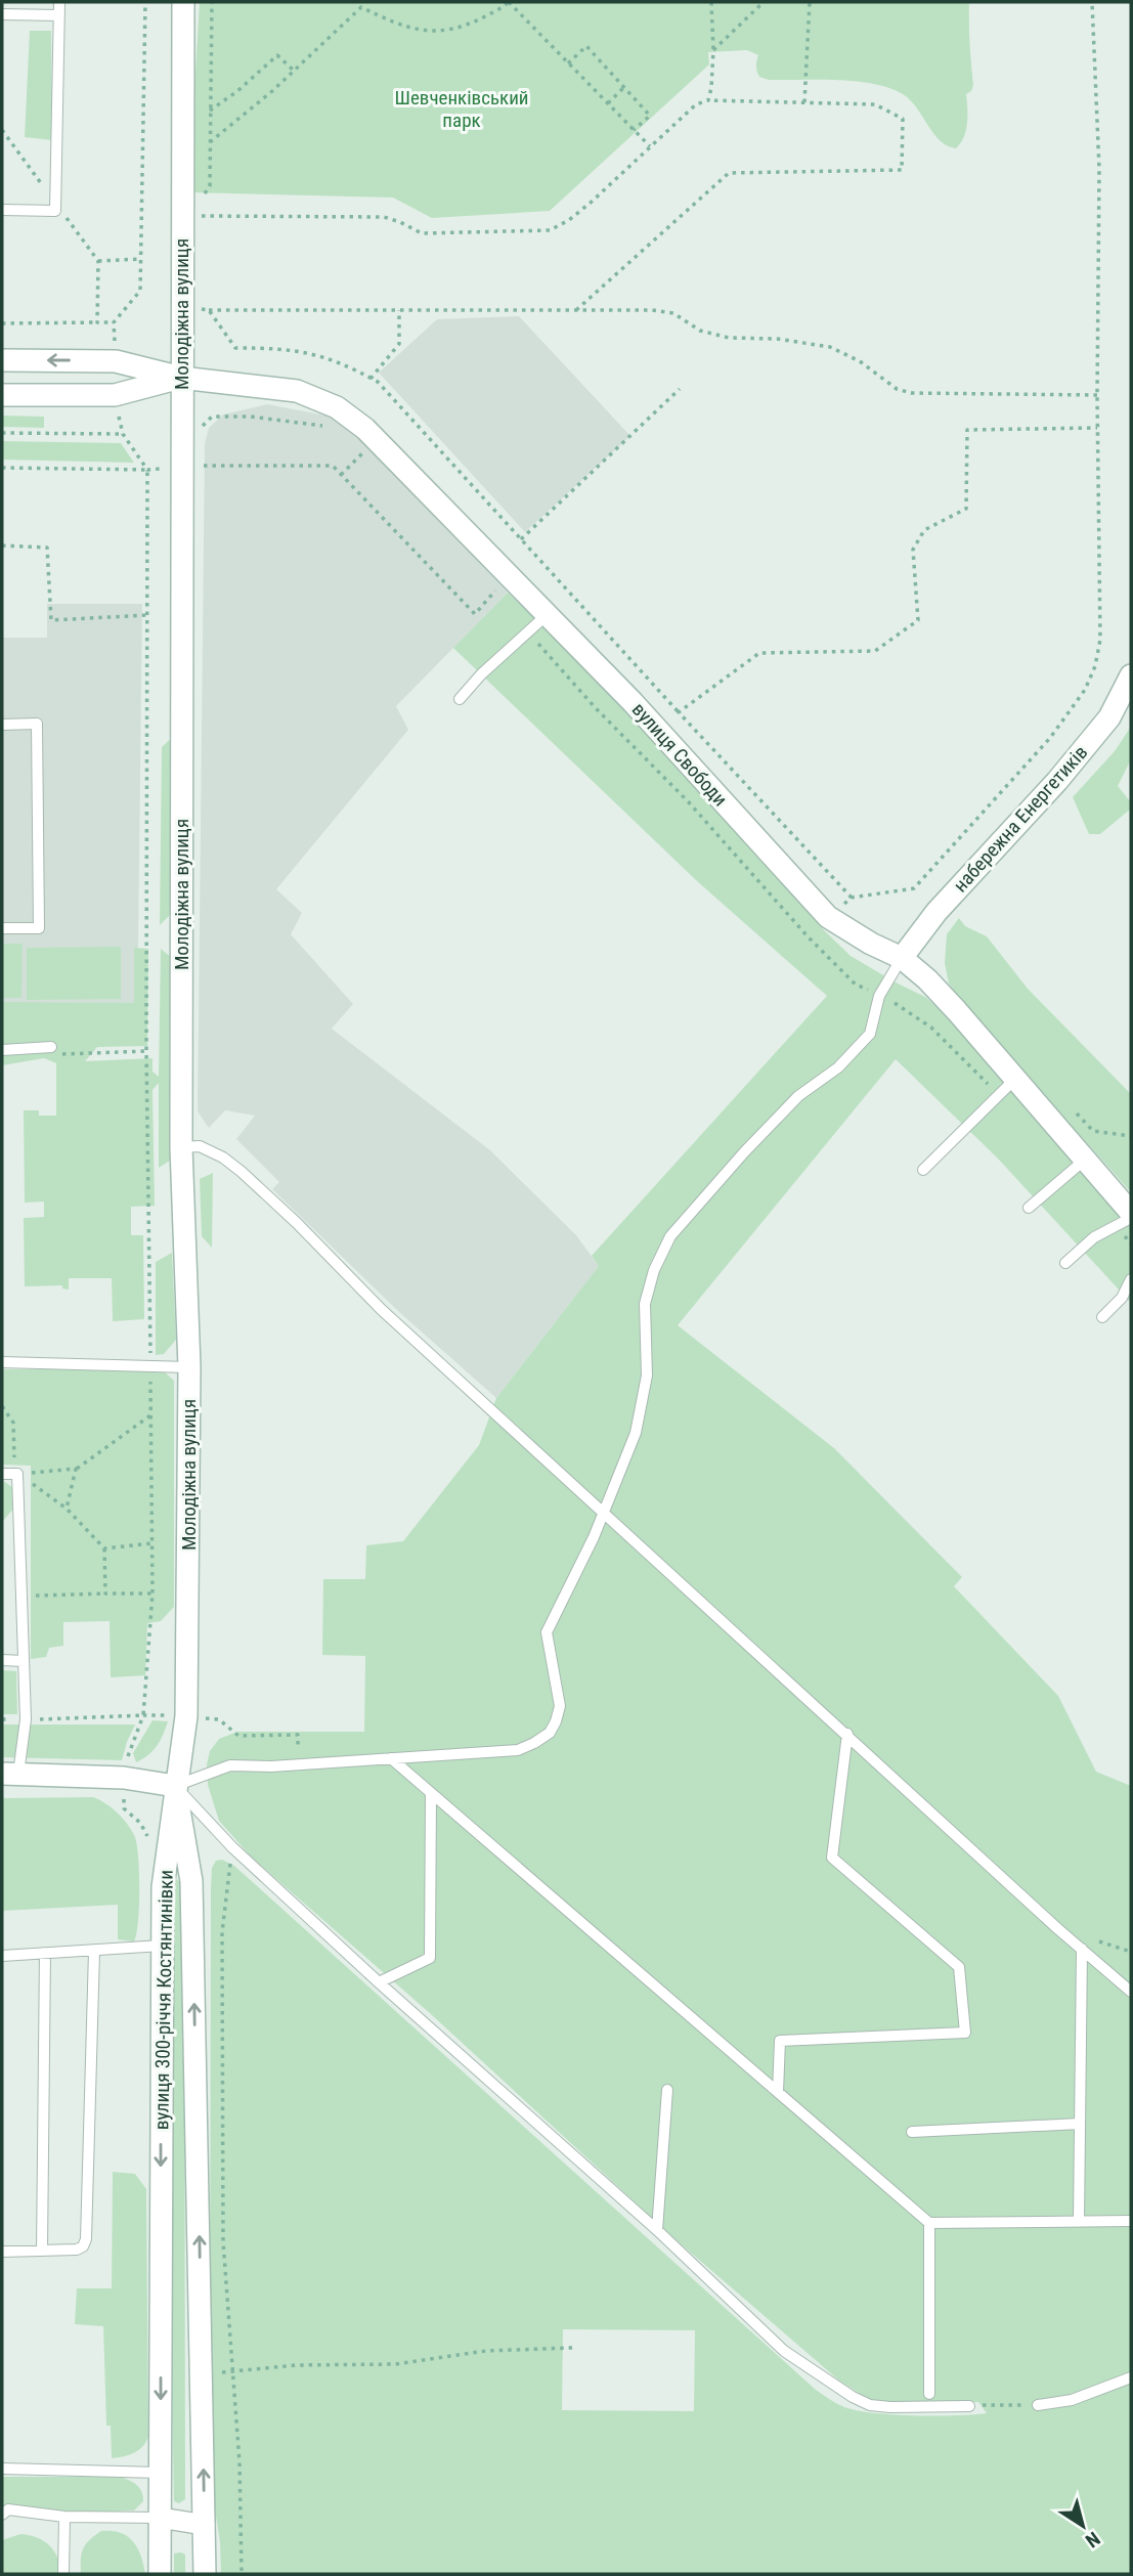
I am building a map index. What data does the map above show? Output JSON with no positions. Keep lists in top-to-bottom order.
{
  "streets": {
    "street": [
      "Молодіжна вулиця",
      "вулиця Свободи",
      "набережна Енергетиків",
      "вулиця 300-річчя Костянтинівки"
    ]
  },
  "crossings": [
    ["Молодіжна вулиця", "вулиця Свободи"],
    ["Молодіжна вулиця", "вулиця 300-річчя Костянтинівки"],
    ["вулиця Свободи", "набережна Енергетиків"]
  ],
  "parks": ["Шевченківський парк"],
  "north": "bottom right"
}
